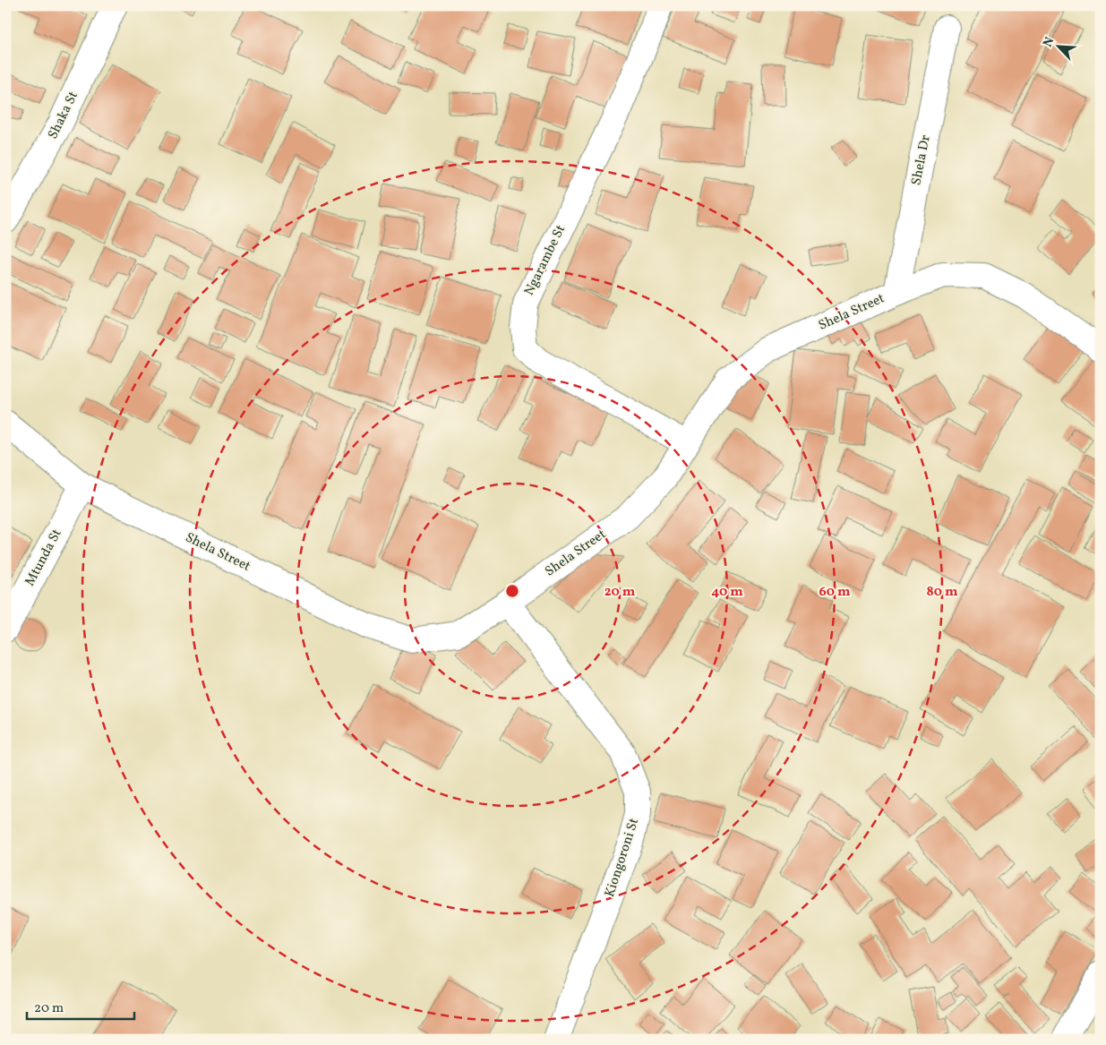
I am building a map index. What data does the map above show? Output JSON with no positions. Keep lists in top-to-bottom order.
{
  "streets": {
    "street": [
      "Shaka St",
      "Shela Dr",
      "Ngarambe St",
      "Shela Street",
      "Mtunda St",
      "Kiongoroni St"
    ]
  },
  "crossings": [
    ["Shela Dr", "Shela Street"],
    ["Ngarambe St", "Shela Street"],
    ["Shela Street", "Mtunda St"],
    ["Shela Street", "Kiongoroni St"]
  ],
  "scale_bar": "20 m",
  "north": "top left",
  "rings": [
    "20 m",
    "40 m",
    "60 m",
    "80 m"
  ]
}
